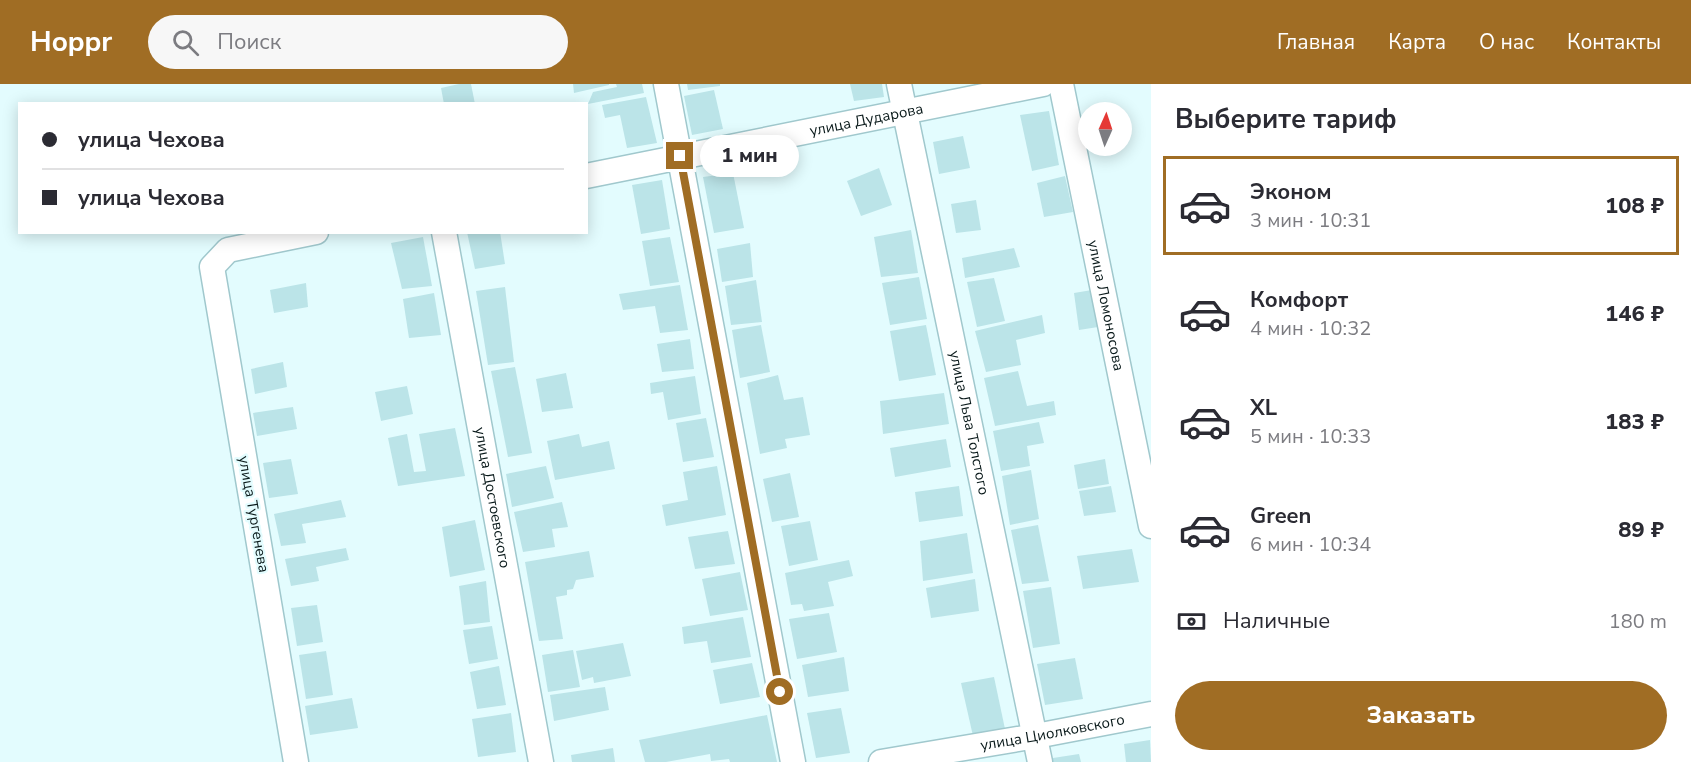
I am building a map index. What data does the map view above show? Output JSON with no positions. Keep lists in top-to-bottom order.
{
  "streets": {
    "street": [
      "улица Дударова",
      "улица Ломоносова",
      "улица Льва Толстого",
      "улица Достоевского",
      "улица Тургенева",
      "улица Циолковского"
    ]
  },
  "crossings": [
    ["улица Дударова", "улица Льва Толстого"],
    ["улица Льва Толстого", "улица Циолковского"]
  ],
  "north": "top",
  "page": {
    "header": "Hoppr",
    "search": "Поиск",
    "nav": [
      "Главная",
      "Карта",
      "О нас",
      "Контакты"
    ],
    "heading": "Выберите тариф",
    "banner": ["улица Чехова", "улица Чехова"],
    "bubble": "1 мин",
    "list": [
      {
        "name": "Эконом",
        "note": "3 мин · 10:31",
        "value": "108 ₽"
      },
      {
        "name": "Комфорт",
        "note": "4 мин · 10:32",
        "value": "146 ₽"
      },
      {
        "name": "XL",
        "note": "5 мин · 10:33",
        "value": "183 ₽"
      },
      {
        "name": "Green",
        "note": "6 мин · 10:34",
        "value": "89 ₽"
      }
    ],
    "pay": ["Наличные", "180 m"],
    "buttons": "Заказать"
  }
}
